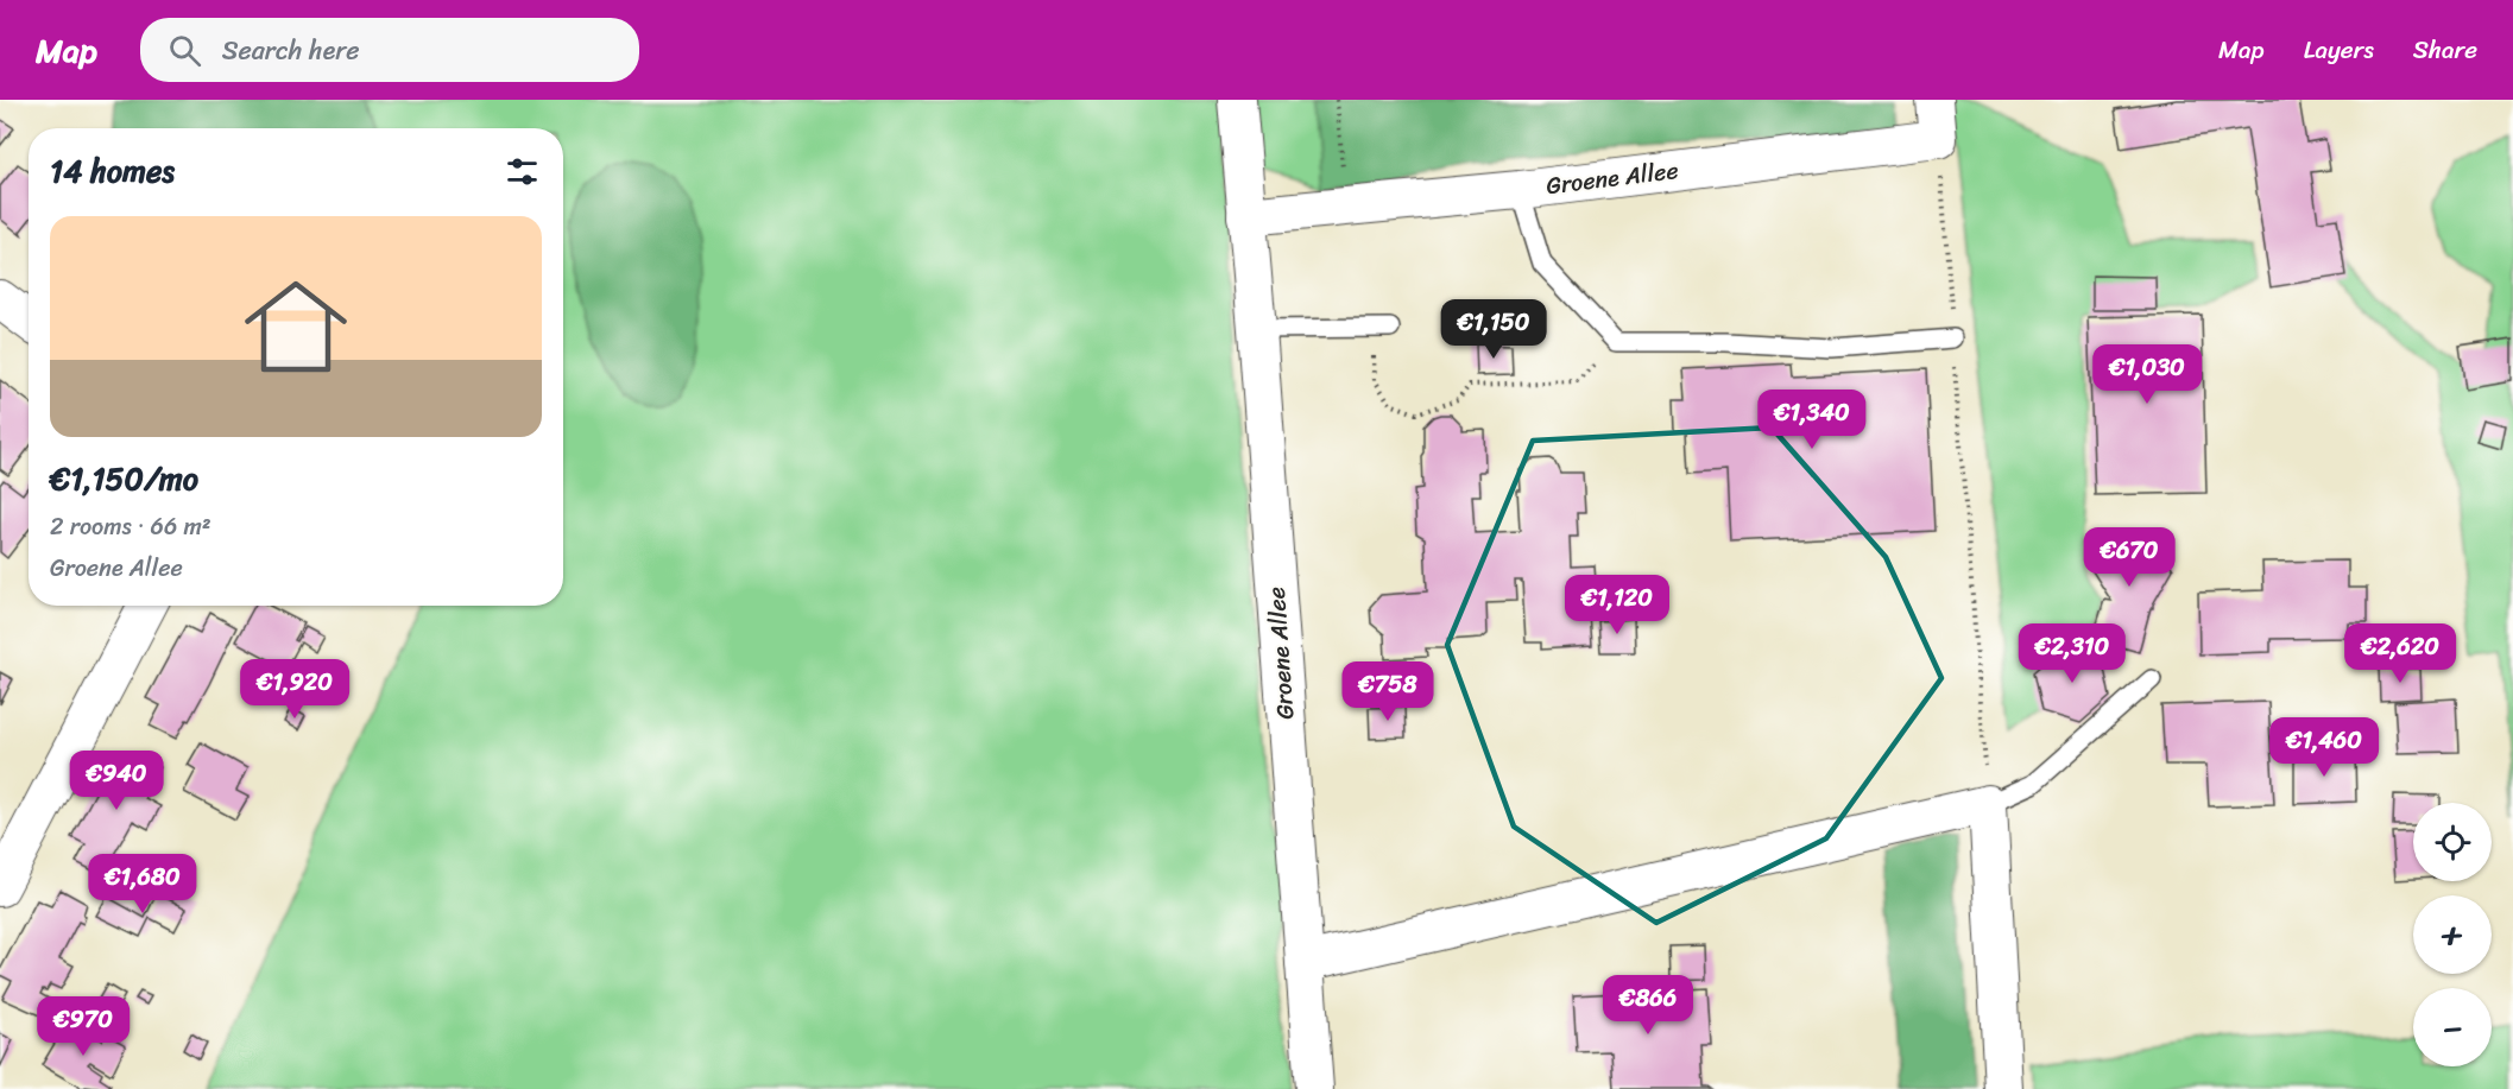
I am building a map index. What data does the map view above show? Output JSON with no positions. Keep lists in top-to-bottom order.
{
  "streets": {
    "street": ["Groene Allee"]
  },
  "page": {
    "header": "Map",
    "search": "Search here",
    "nav": ["Map", "Layers", "Share"],
    "heading": "14 homes",
    "list": [
      {
        "name": "€1,150/mo",
        "note": "2 rooms · 66 m² · Groene Allee"
      }
    ],
    "price": [
      "€1,150",
      "€1,030",
      "€1,340",
      "€670",
      "€1,120",
      "€2,310",
      "€2,620",
      "€1,920",
      "€758",
      "€1,460",
      "€940",
      "€1,680",
      "€866",
      "€970"
    ],
    "map_buttons": ["+", "−"]
  }
}
